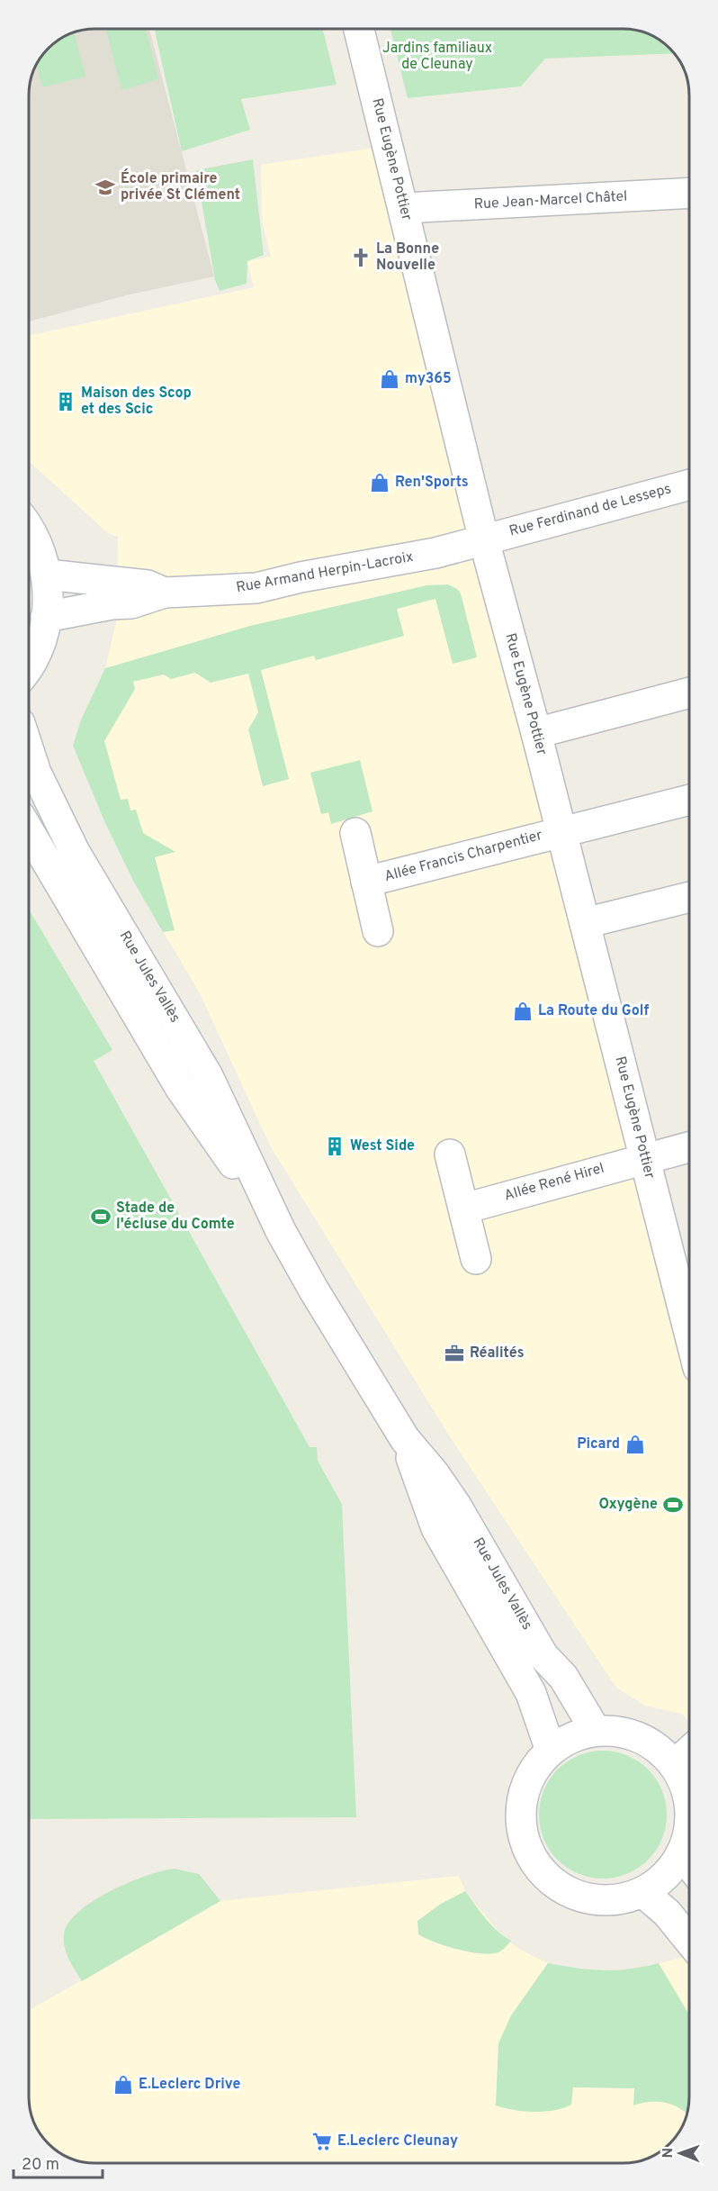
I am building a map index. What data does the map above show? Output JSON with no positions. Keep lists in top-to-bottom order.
{
  "streets": {
    "main road": [
      "Rue Eugène Pottier",
      "Rue Jean-Marcel Châtel",
      "Rue Ferdinand de Lesseps",
      "Rue Armand Herpin-Lacroix",
      "Allée Francis Charpentier",
      "Rue Jules Vallès",
      "Allée René Hirel"
    ]
  },
  "crossings": [
    ["Rue Eugène Pottier", "Rue Jean-Marcel Châtel"],
    ["Rue Eugène Pottier", "Rue Ferdinand de Lesseps"],
    ["Rue Eugène Pottier", "Rue Armand Herpin-Lacroix"],
    ["Rue Eugène Pottier", "Allée Francis Charpentier"],
    ["Rue Eugène Pottier", "Allée René Hirel"],
    ["Rue Ferdinand de Lesseps", "Rue Armand Herpin-Lacroix"]
  ],
  "parks": ["Jardins familiaux de Cleunay"],
  "places": {
    "school or university": ["École primaire privée St Clément"],
    "church": ["La Bonne Nouvelle"],
    "shop": [
      "my365",
      "Ren'Sports",
      "La Route du Golf",
      "Picard",
      "E.Leclerc Drive"
    ],
    "building": ["Maison des Scop et des Scic", "West Side"],
    "sports": ["Stade de l'écluse du Comte", "Oxygène"],
    "office": ["Réalités"],
    "supermarket": ["E.Leclerc Cleunay"]
  },
  "scale_bar": "20 m",
  "north": "left"
}
